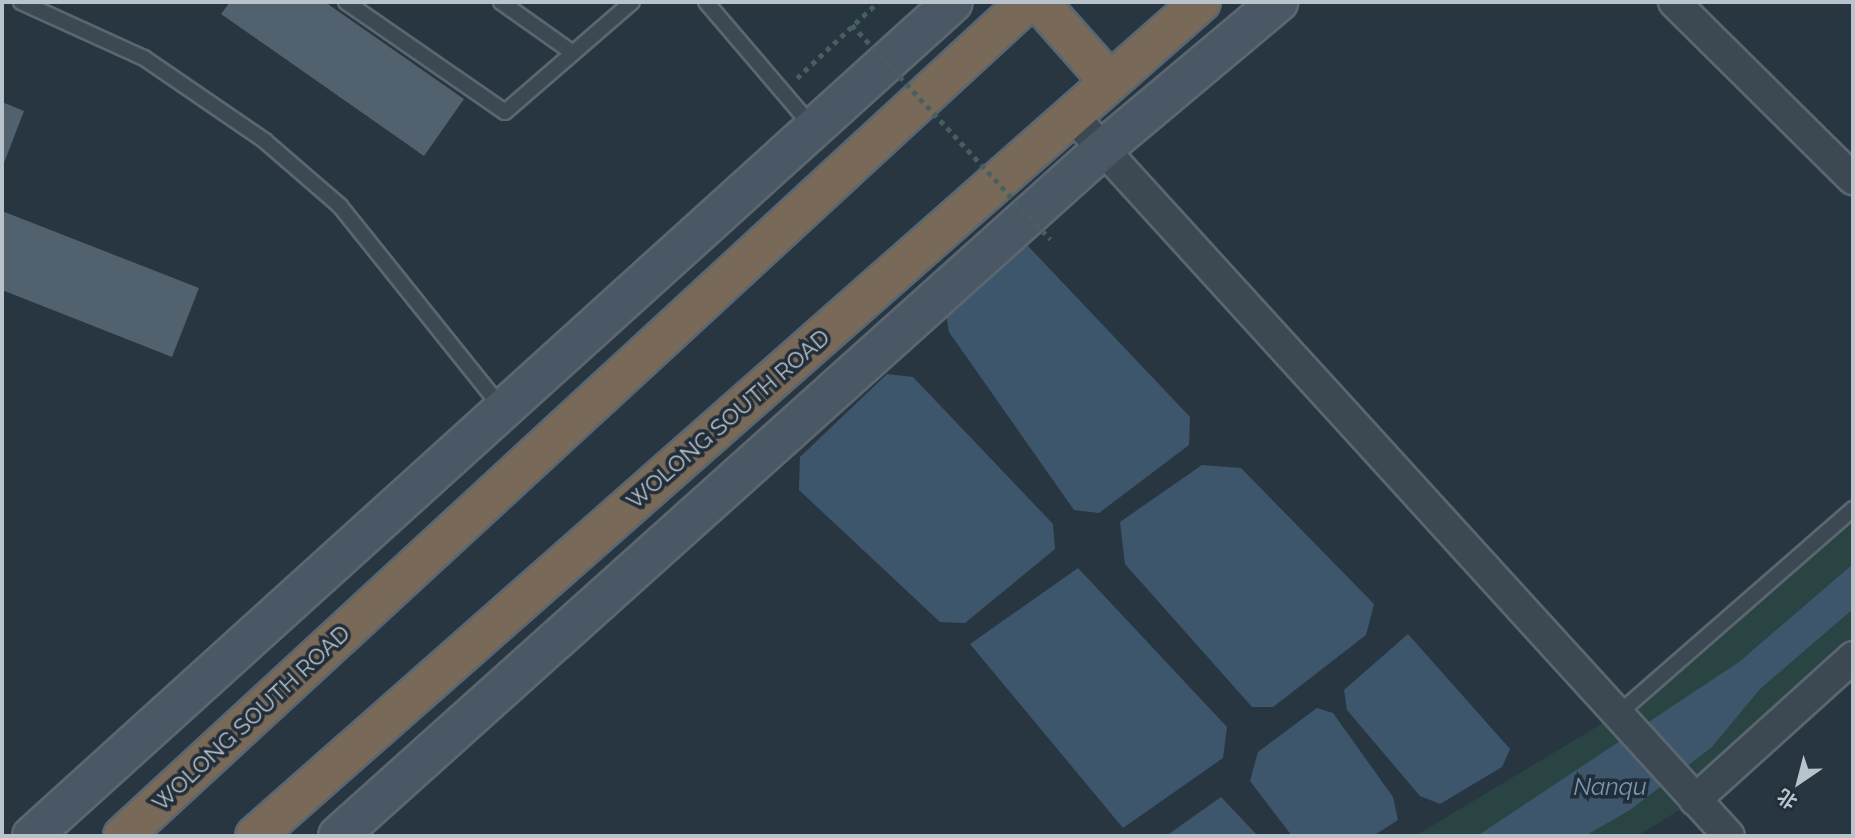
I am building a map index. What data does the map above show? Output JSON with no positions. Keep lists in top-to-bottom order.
{
  "streets": {
    "highway": ["WOLONG SOUTH ROAD"]
  },
  "water": ["Nanqu"],
  "north": "bottom left"
}
